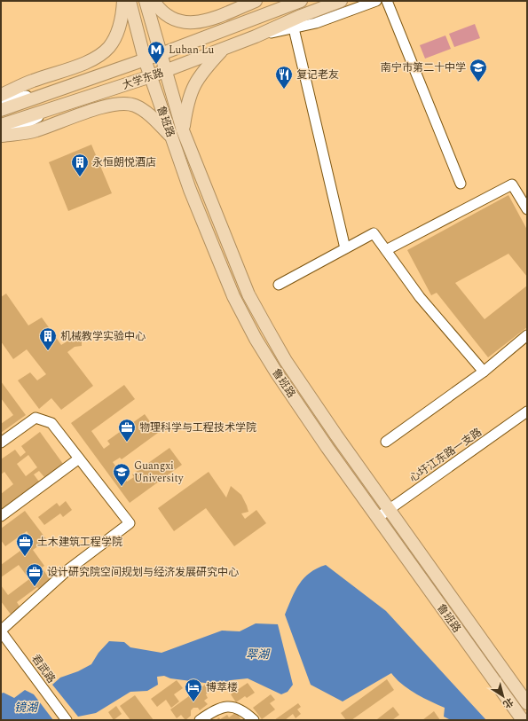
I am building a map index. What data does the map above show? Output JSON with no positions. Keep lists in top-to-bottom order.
{
  "streets": {
    "main road": ["大学东路", "鲁班路"],
    "street": ["心圩江东路一支路", "君武路"]
  },
  "crossings": [
    ["大学东路", "鲁班路"],
    ["鲁班路", "心圩江东路一支路"]
  ],
  "water": ["翠湖", "镜湖"],
  "places": {
    "metro station": ["Luban Lu"],
    "school or university": ["南宁市第二十中学", "Guangxi University"],
    "restaurant": ["复记老友"],
    "building": ["永恒朗悦酒店", "机械教学实验中心"],
    "office": ["物理科学与工程技术学院", "土木建筑工程学院", "设计研究院空间规划与经济发展研究中心"],
    "hotel": ["博萃楼"]
  },
  "north": "bottom right"
}
